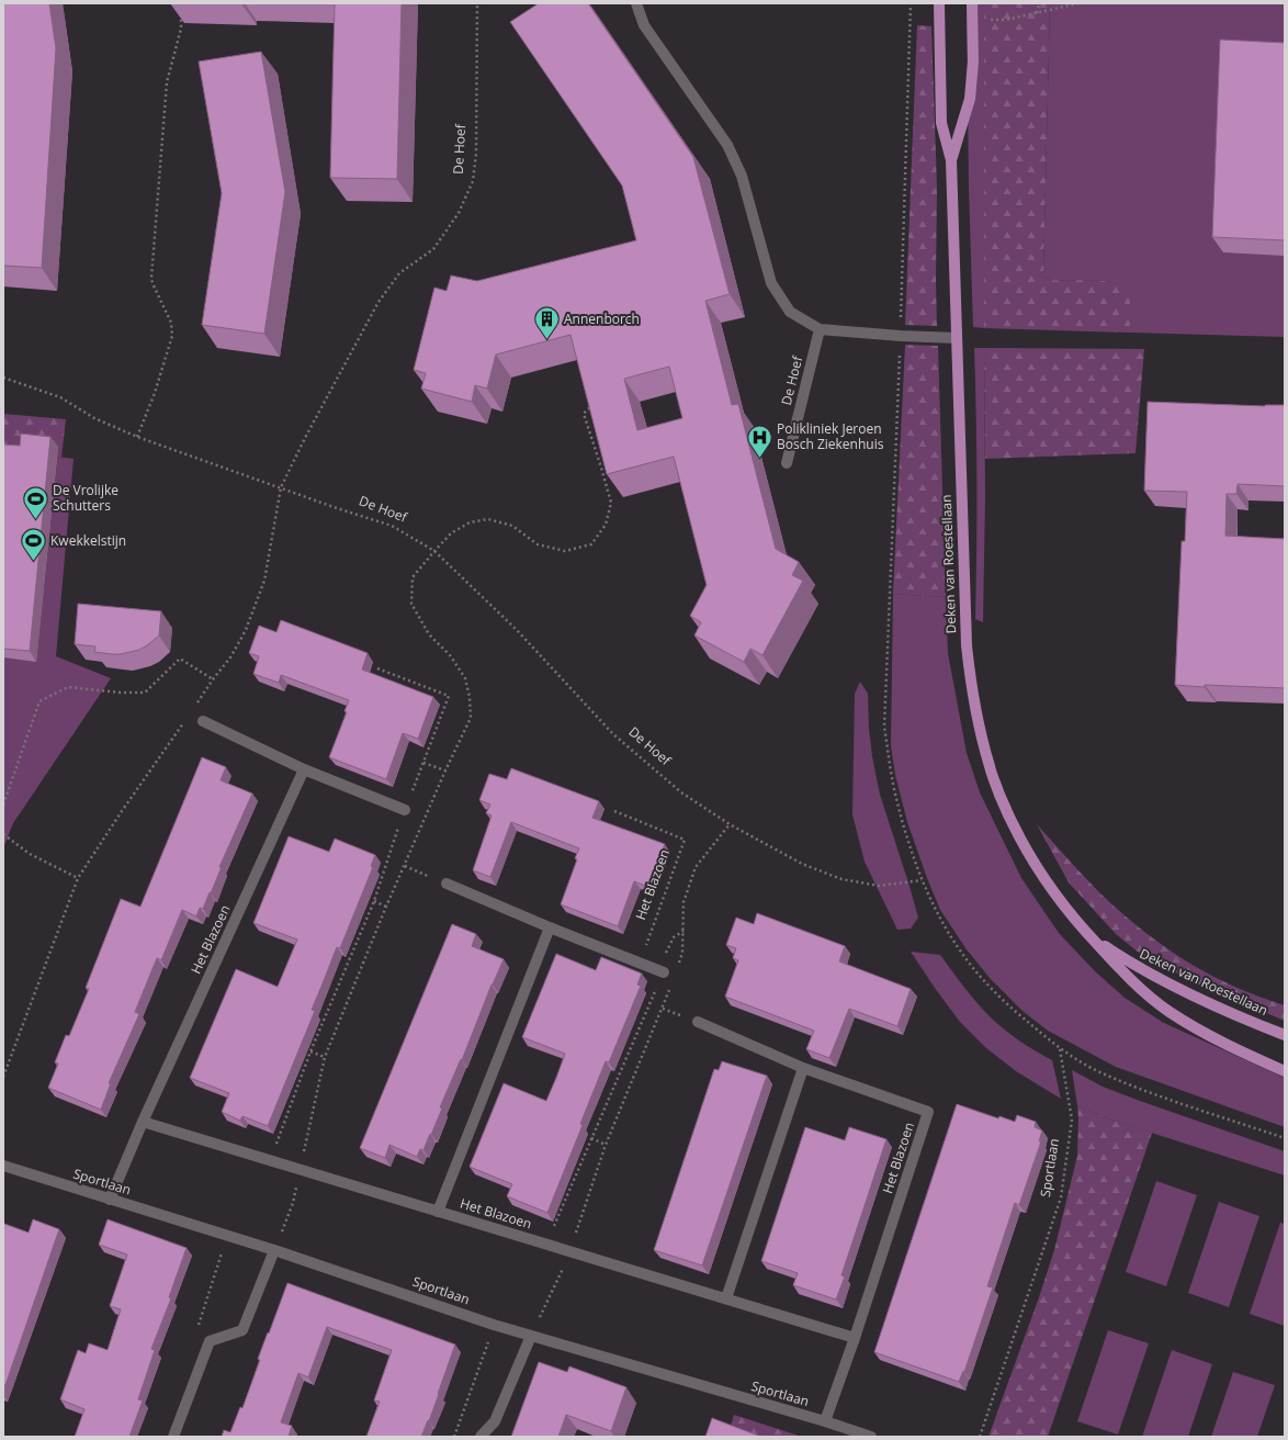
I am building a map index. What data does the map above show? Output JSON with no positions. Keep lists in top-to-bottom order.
{
  "streets": {
    "main road": ["Deken van Roestellaan"],
    "street": ["De Hoef", "Het Blazoen", "Sportlaan"]
  },
  "crossings": [
    ["Het Blazoen", "Sportlaan"]
  ],
  "places": {
    "building": ["Annenborch"],
    "hospital": ["Polikliniek Jeroen Bosch Ziekenhuis"],
    "sports": ["De Vrolijke Schutters", "Kwekkelstijn"]
  }
}
